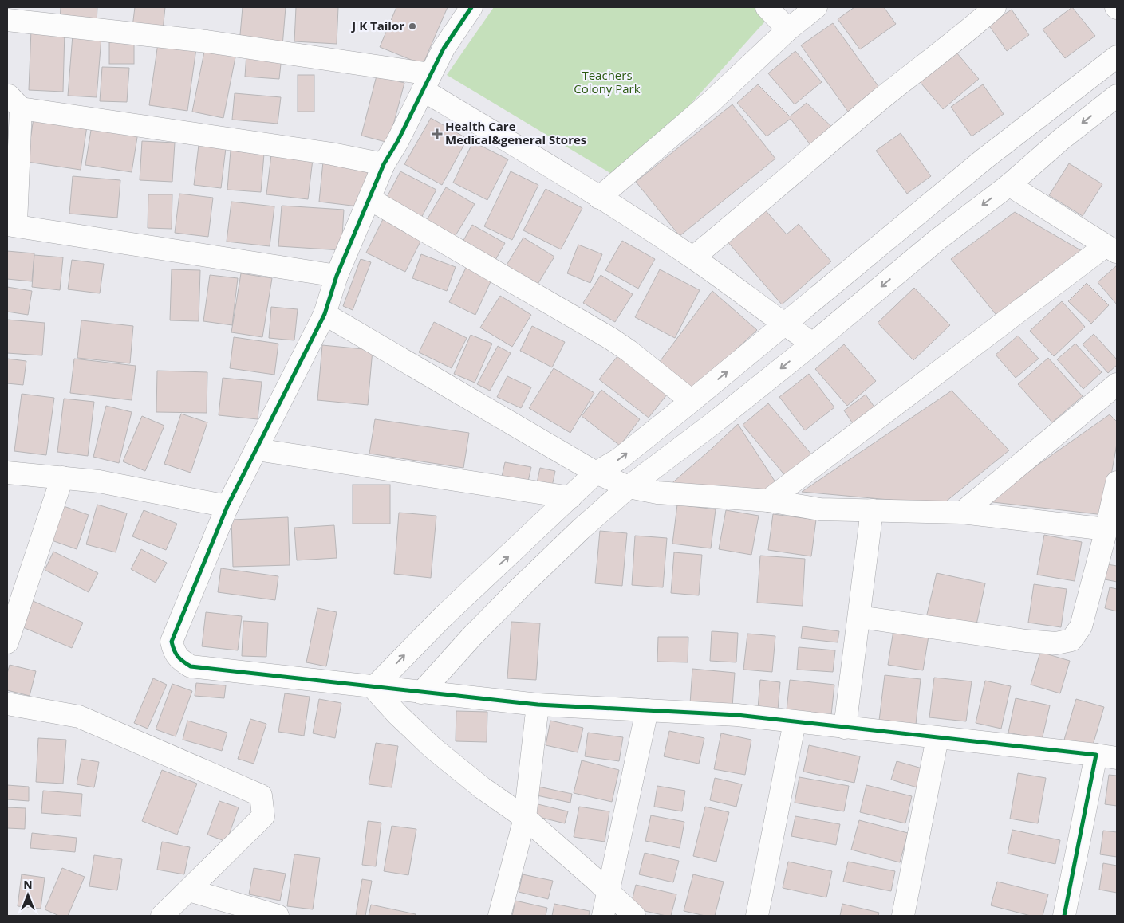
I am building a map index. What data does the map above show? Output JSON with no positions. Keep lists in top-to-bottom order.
{
  "parks": ["Teachers Colony Park"],
  "places": {
    "other": ["J K Tailor"],
    "health": ["Health Care Medical&general Stores"]
  },
  "north": "top"
}
